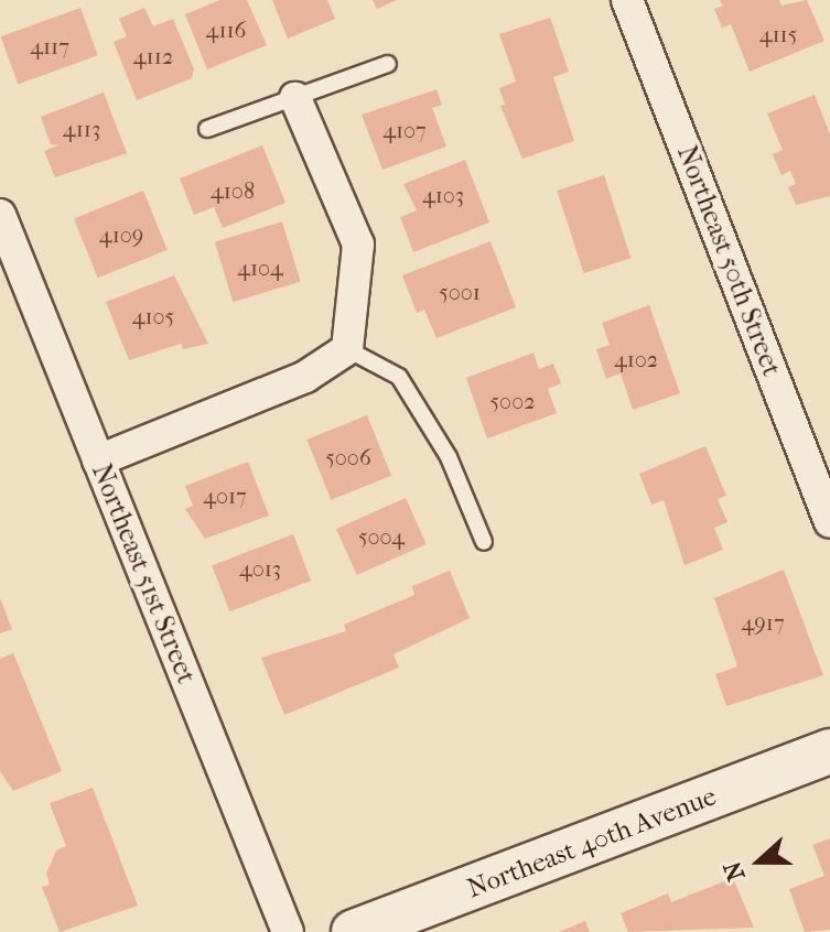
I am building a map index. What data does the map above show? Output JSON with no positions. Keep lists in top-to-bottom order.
{
  "streets": {
    "street": ["Northeast 50th Street", "Northeast 51st Street", "Northeast 40th Avenue"]
  },
  "house_numbers": [
    "4116",
    "4115",
    "4117",
    "4112",
    "4113",
    "4107",
    "4108",
    "4103",
    "4109",
    "4104",
    "5001",
    "4105",
    "4102",
    "5002",
    "5006",
    "4017",
    "5004",
    "4013",
    "4917"
  ],
  "north": "left"
}
